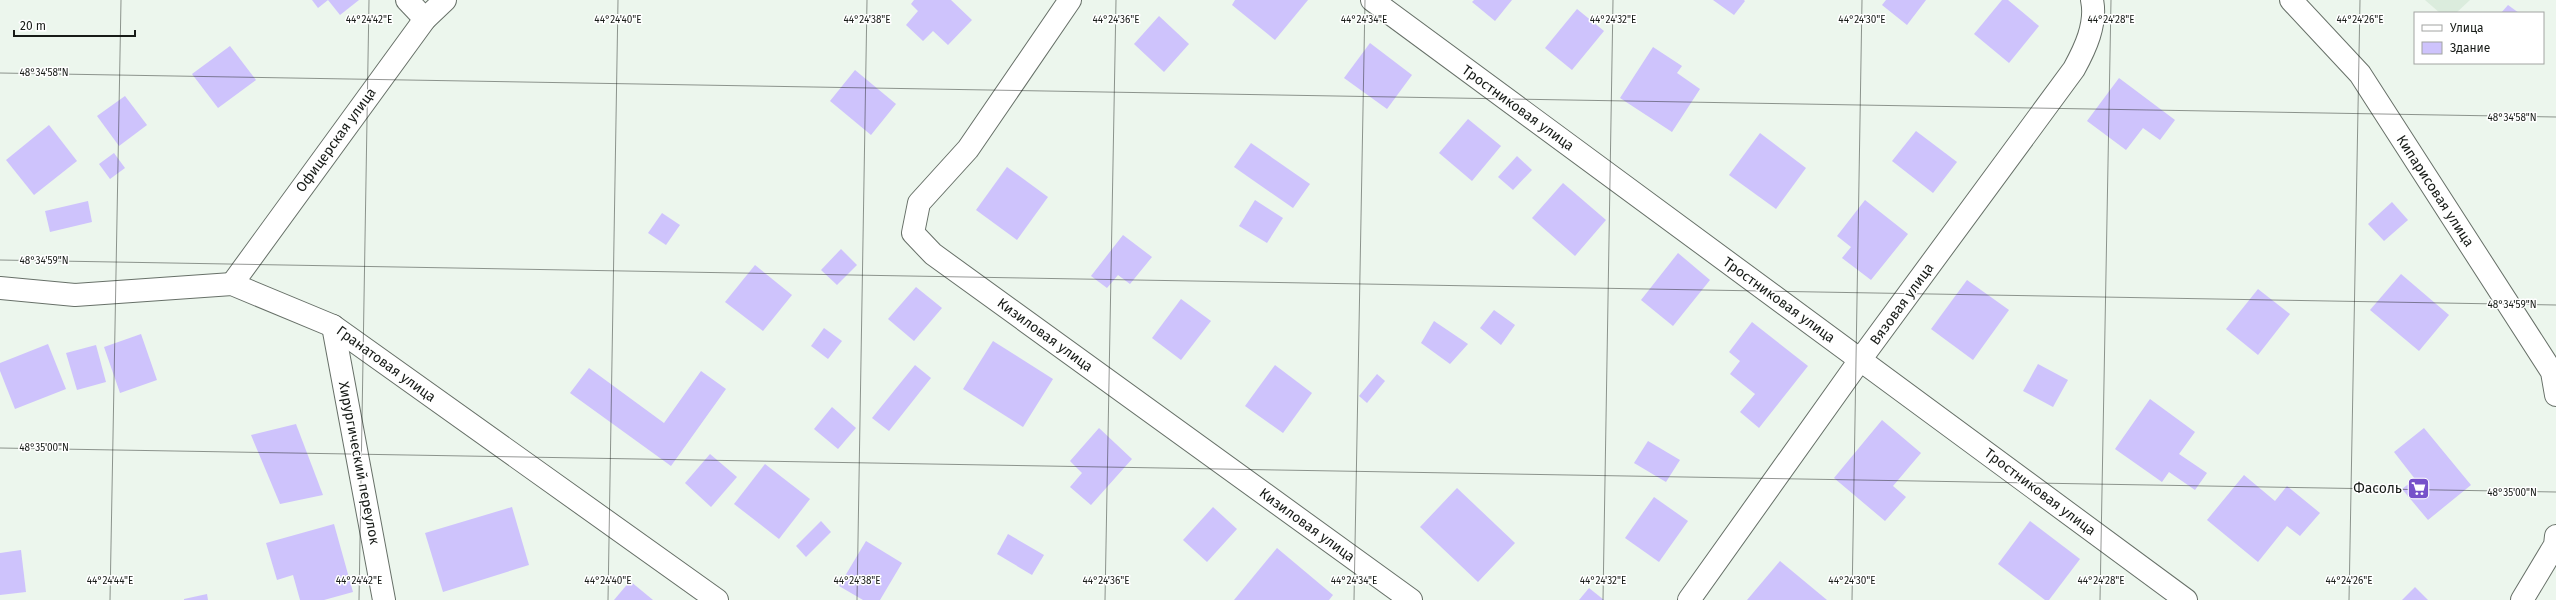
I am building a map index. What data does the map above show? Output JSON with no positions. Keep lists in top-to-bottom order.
{
  "streets": {
    "street": [
      "Тростниковая улица",
      "Офицерская улица",
      "Кипарисовая улица",
      "Вязовая улица",
      "Кизиловая улица",
      "Гранатовая улица",
      "Хирургический переулок"
    ]
  },
  "crossings": [
    ["Тростниковая улица", "Вязовая улица"],
    ["Офицерская улица", "Гранатовая улица"],
    ["Гранатовая улица", "Хирургический переулок"]
  ],
  "places": {
    "supermarket": ["Фасоль"]
  },
  "legend": ["Улица", "Здание"],
  "scale_bar": "20 m",
  "coordinates": [
    "44°24'42\"E",
    "44°24'40\"E",
    "44°24'38\"E",
    "44°24'36\"E",
    "44°24'34\"E",
    "44°24'32\"E",
    "44°24'30\"E",
    "44°24'28\"E",
    "44°24'26\"E",
    "48°34'58\"N",
    "48°34'59\"N",
    "48°35'00\"N",
    "44°24'44\"E"
  ]
}
